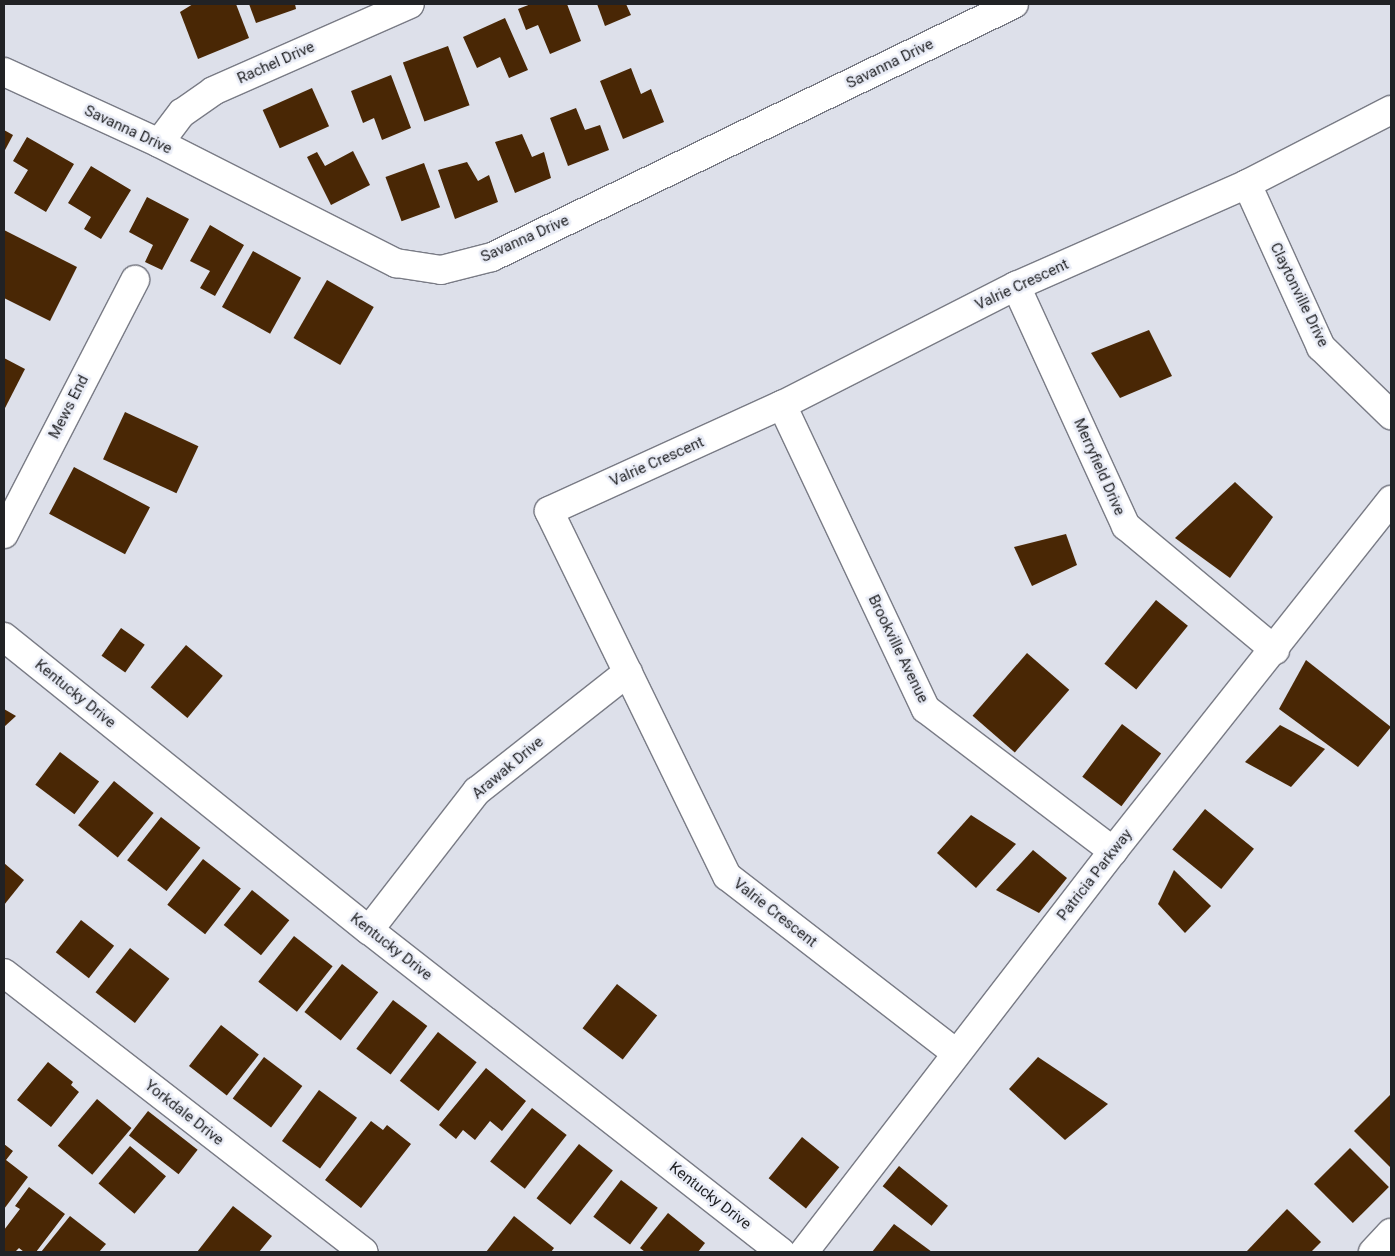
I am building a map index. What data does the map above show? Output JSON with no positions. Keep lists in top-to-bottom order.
{
  "streets": {
    "street": [
      "Rachel Drive",
      "Savanna Drive",
      "Valrie Crescent",
      "Claytonville Drive",
      "Mews End",
      "Merryfield Drive",
      "Brookville Avenue",
      "Kentucky Drive",
      "Arawak Drive",
      "Patricia Parkway",
      "Yorkdale Drive"
    ]
  },
  "crossings": [
    ["Rachel Drive", "Savanna Drive"],
    ["Valrie Crescent", "Claytonville Drive"],
    ["Valrie Crescent", "Merryfield Drive"],
    ["Valrie Crescent", "Brookville Avenue"],
    ["Valrie Crescent", "Arawak Drive"],
    ["Valrie Crescent", "Patricia Parkway"],
    ["Merryfield Drive", "Patricia Parkway"],
    ["Brookville Avenue", "Patricia Parkway"],
    ["Kentucky Drive", "Arawak Drive"]
  ]
}
